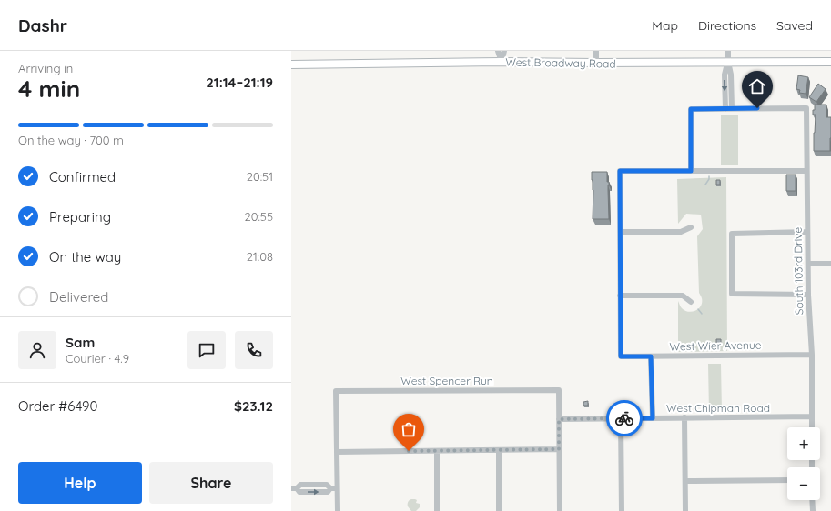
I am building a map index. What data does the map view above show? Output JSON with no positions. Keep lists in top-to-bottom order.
{
  "streets": {
    "main road": ["West Broadway Road"],
    "street": [
      "South 103rd Drive",
      "West Wier Avenue",
      "West Spencer Run",
      "West Chipman Road"
    ]
  },
  "crossings": [
    ["South 103rd Drive", "West Wier Avenue"],
    ["South 103rd Drive", "West Chipman Road"],
    ["West Spencer Run", "West Chipman Road"]
  ],
  "page": {
    "header": "Dashr",
    "nav": ["Map", "Directions", "Saved"],
    "heading": ["4 min", "Arriving in", "21:14–21:19"],
    "panel": [
      "Sam",
      "Courier · 4.9",
      "Order #6490",
      "$23.12"
    ],
    "bar": "On the way · 700 m",
    "list": [
      ["Confirmed", "20:51"],
      ["Preparing", "20:55"],
      ["On the way", "21:08"],
      "Delivered"
    ],
    "map_buttons": ["+", "−"],
    "buttons": ["Help", "Share"]
  }
}
